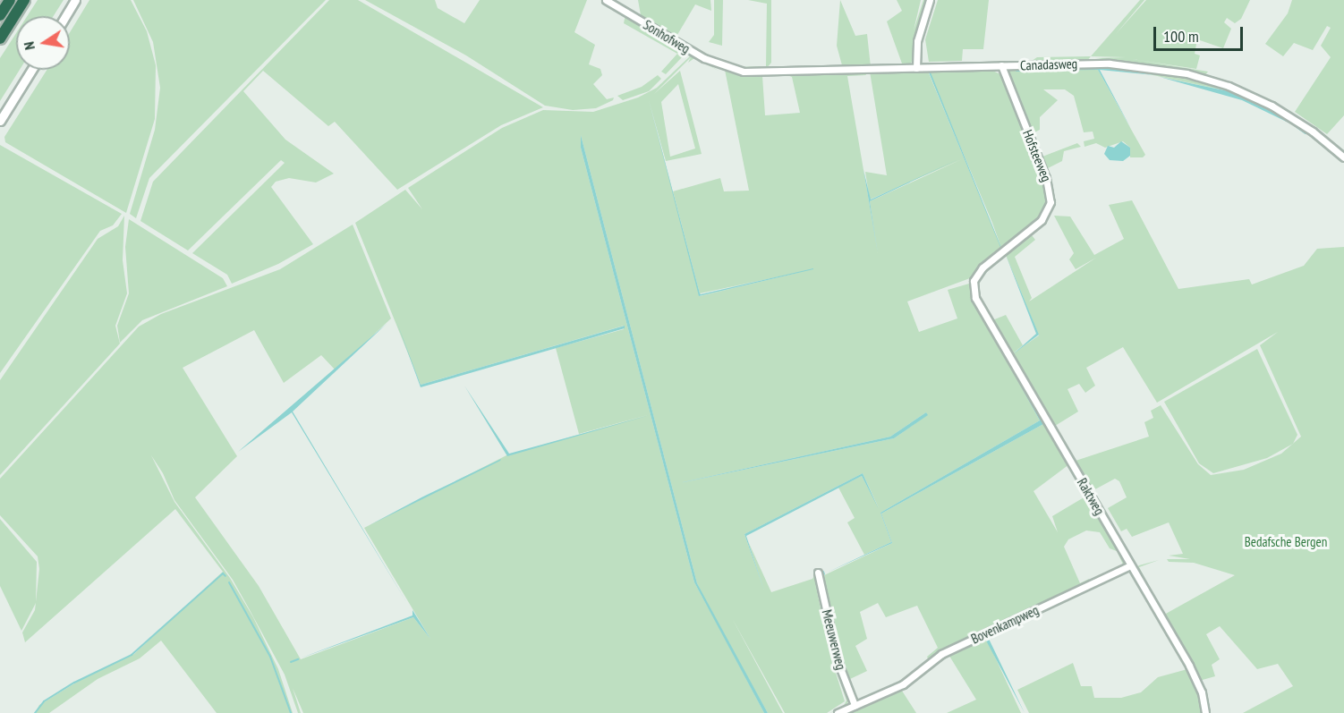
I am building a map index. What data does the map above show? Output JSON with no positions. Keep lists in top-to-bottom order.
{
  "streets": {
    "street": [
      "Sonhofweg",
      "Canadasweg",
      "Hofsteeweg",
      "Raktweg",
      "Bovenkampweg",
      "Meeuwerweg"
    ]
  },
  "crossings": [
    ["Sonhofweg", "Canadasweg"],
    ["Canadasweg", "Hofsteeweg"],
    ["Hofsteeweg", "Raktweg"],
    ["Raktweg", "Bovenkampweg"],
    ["Bovenkampweg", "Meeuwerweg"]
  ],
  "parks": ["Bedafsche Bergen"],
  "scale_bar": "100 m",
  "north": "left"
}
